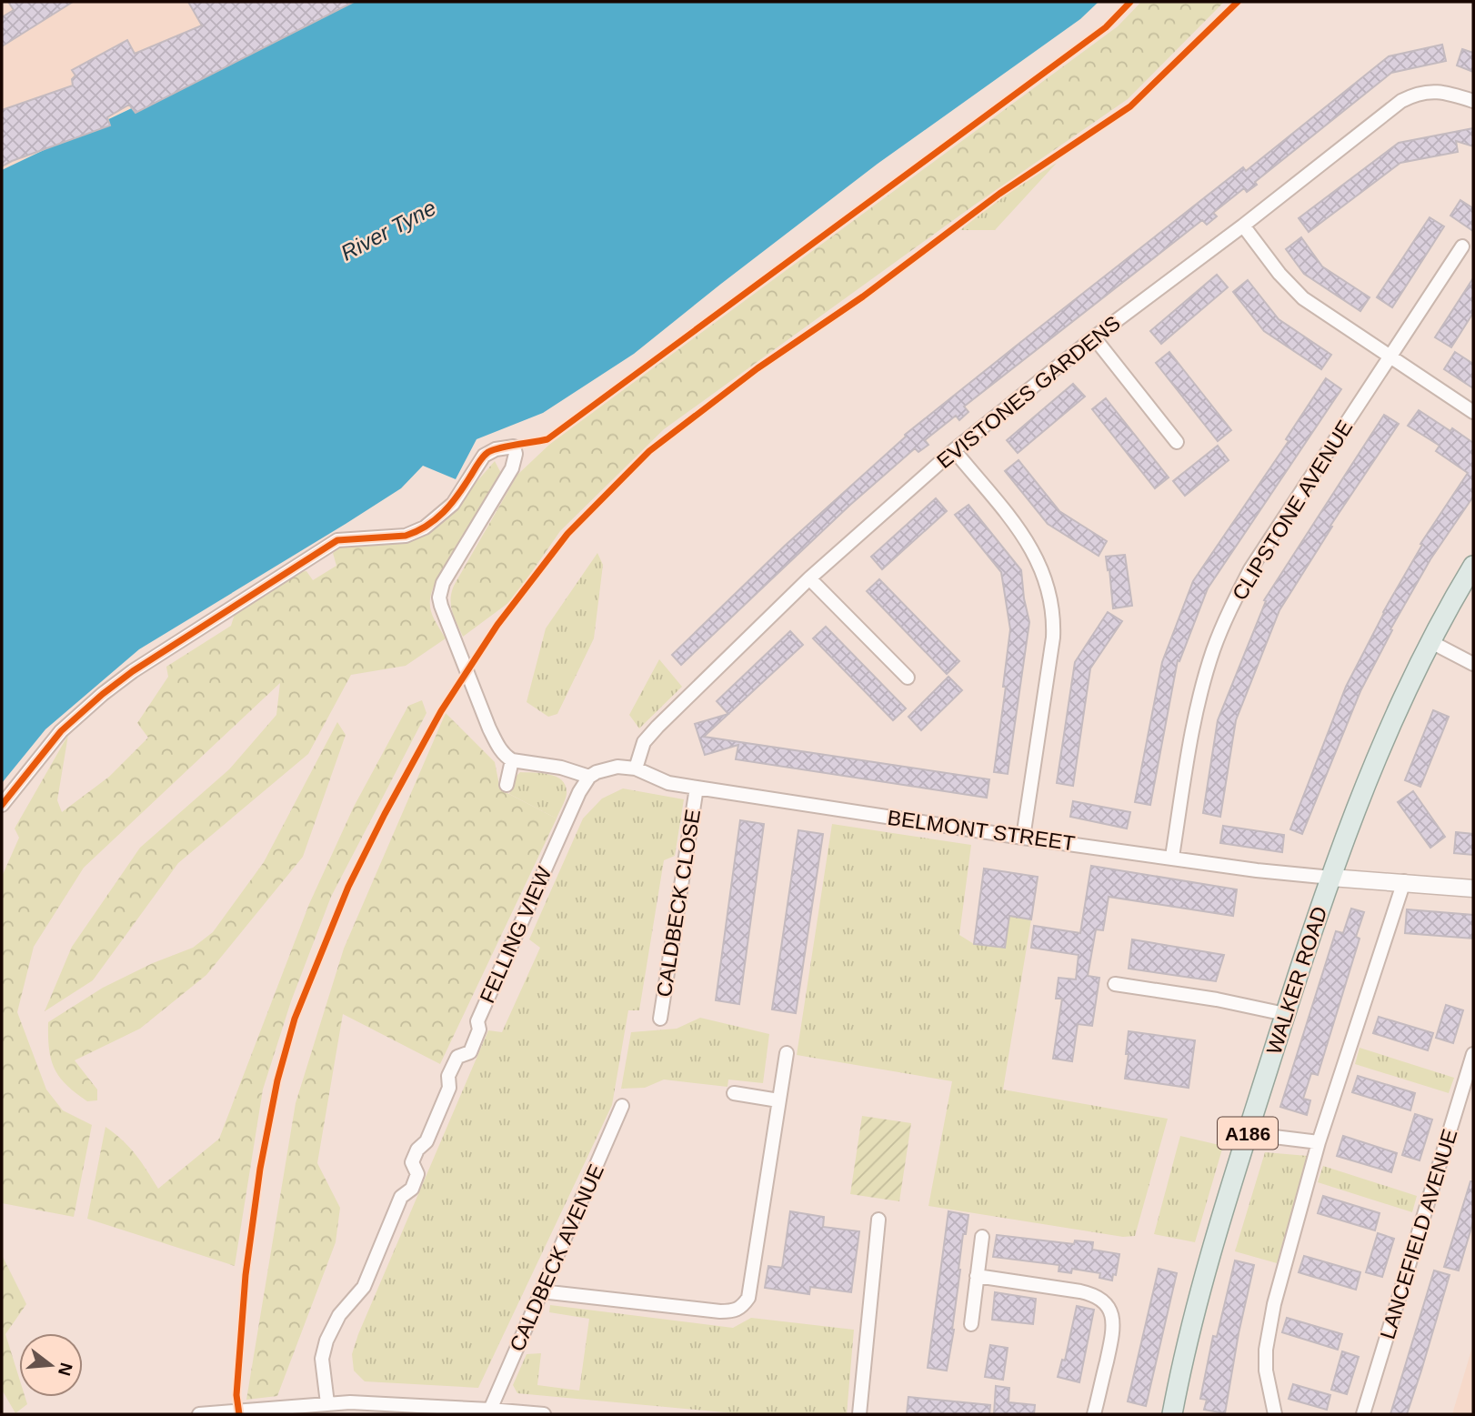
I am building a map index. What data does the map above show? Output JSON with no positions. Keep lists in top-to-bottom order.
{
  "streets": {
    "main road": ["WALKER ROAD", "A186"],
    "street": [
      "EVISTONES GARDENS",
      "CLIPSTONE AVENUE",
      "BELMONT STREET",
      "CALDBECK CLOSE",
      "FELLING VIEW",
      "LANCEFIELD AVENUE",
      "CALDBECK AVENUE"
    ]
  },
  "crossings": [
    ["EVISTONES GARDENS", "BELMONT STREET"],
    ["CLIPSTONE AVENUE", "BELMONT STREET"],
    ["BELMONT STREET", "CALDBECK CLOSE"],
    ["BELMONT STREET", "WALKER ROAD"]
  ],
  "water": ["River Tyne"],
  "north": "right"
}
